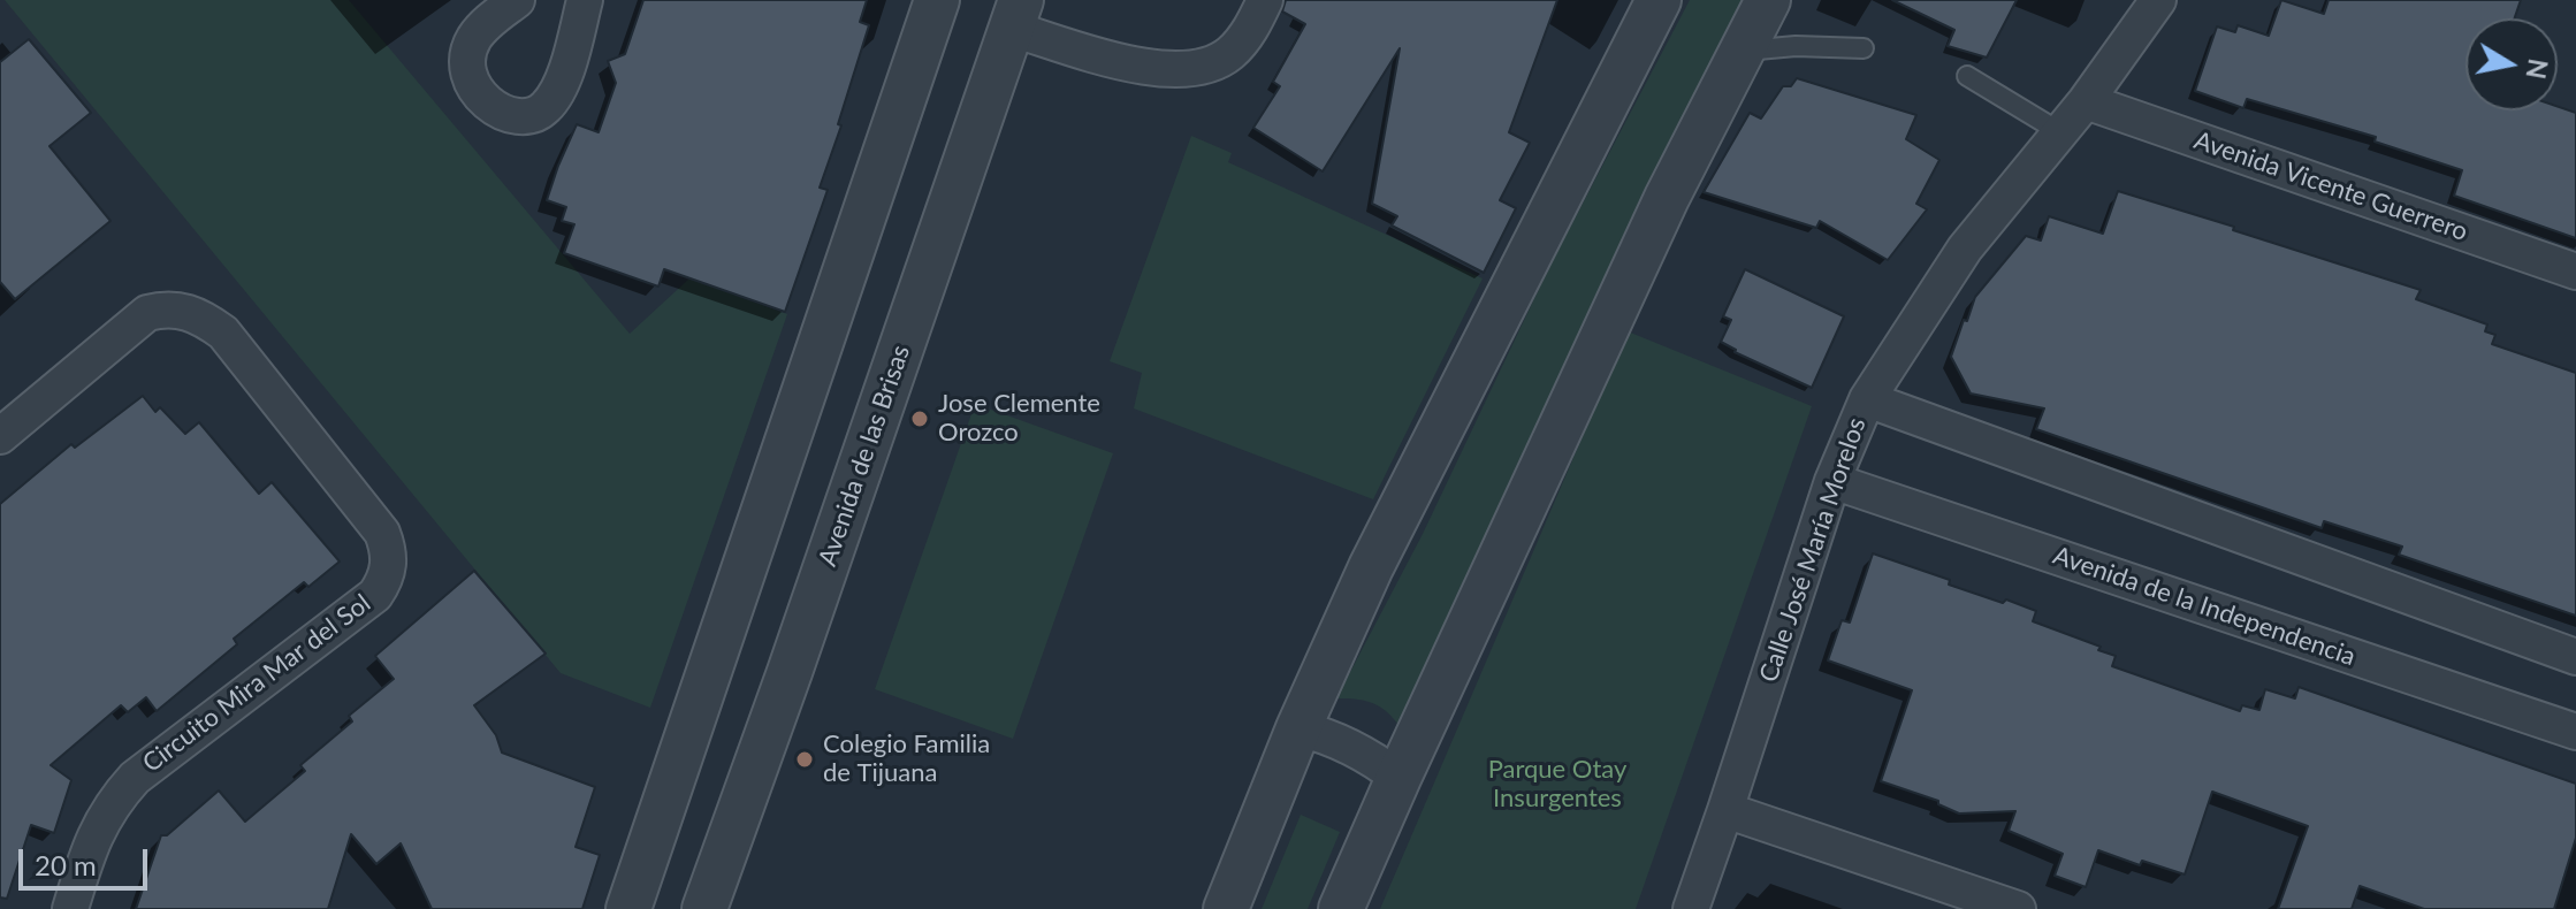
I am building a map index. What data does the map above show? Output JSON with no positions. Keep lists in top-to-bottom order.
{
  "streets": {
    "street": [
      "Avenida Vicente Guerrero",
      "Avenida de las Brisas",
      "Calle José María Morelos",
      "Avenida de la Independencia",
      "Circuito Mira Mar del Sol"
    ]
  },
  "crossings": [
    ["Avenida Vicente Guerrero", "Calle José María Morelos"],
    ["Calle José María Morelos", "Avenida de la Independencia"]
  ],
  "parks": ["Parque Otay Insurgentes"],
  "places": ["Jose Clemente Orozco", "Colegio Familia de Tijuana"],
  "scale_bar": "20 m",
  "north": "right"
}
